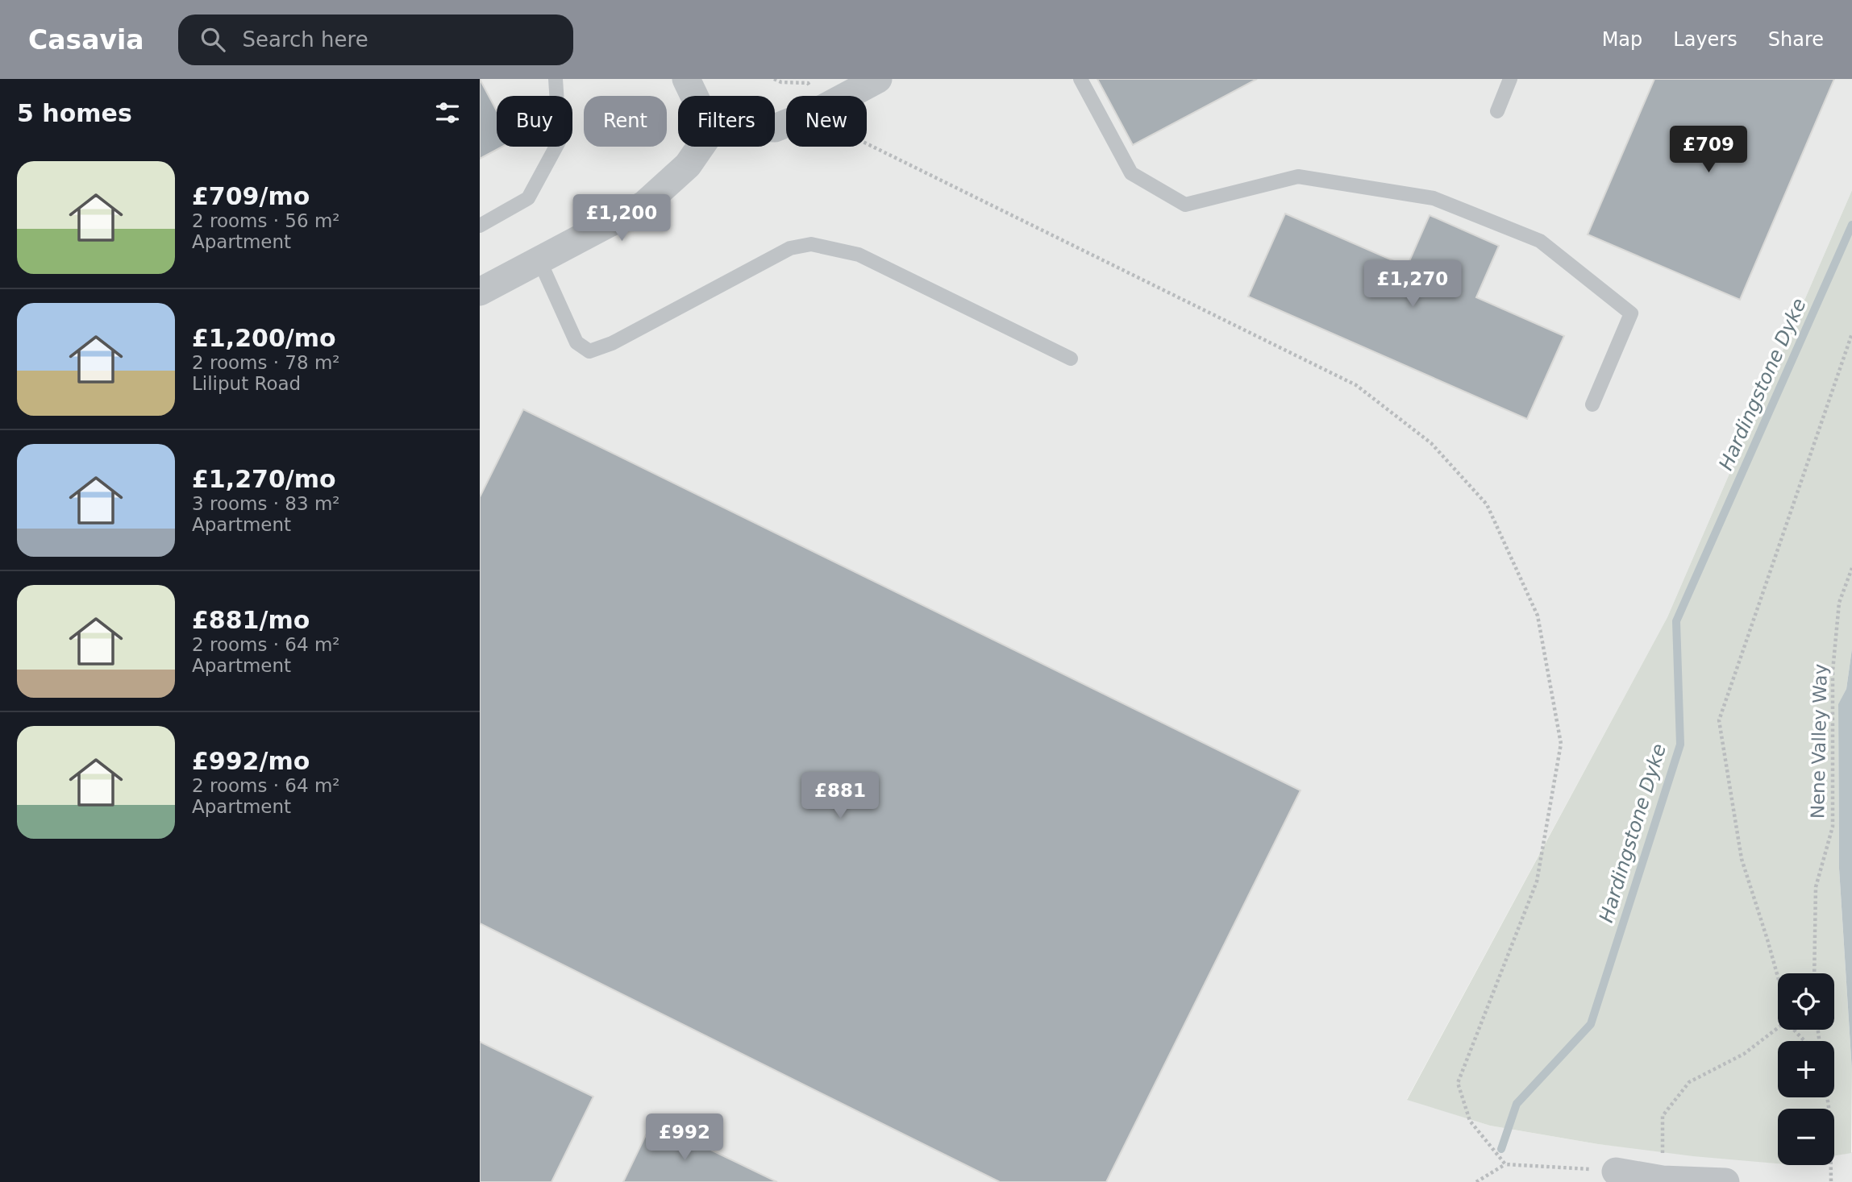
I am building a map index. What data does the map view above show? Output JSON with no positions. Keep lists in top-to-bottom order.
{
  "streets": {
    "path": ["Nene Valley Way"]
  },
  "water": ["Hardingstone Dyke"],
  "page": {
    "header": "Casavia",
    "search": "Search here",
    "nav": ["Map", "Layers", "Share"],
    "heading": "5 homes",
    "chip": [
      "Buy",
      "Rent",
      "Filters",
      "New"
    ],
    "price": [
      "£709",
      "£1,200",
      "£1,270",
      "£881",
      "£992"
    ],
    "list": [
      {
        "name": "£709/mo",
        "note": "2 rooms · 56 m² · Apartment"
      },
      {
        "name": "£1,200/mo",
        "note": "2 rooms · 78 m² · Liliput Road"
      },
      {
        "name": "£1,270/mo",
        "note": "3 rooms · 83 m² · Apartment"
      },
      {
        "name": "£881/mo",
        "note": "2 rooms · 64 m² · Apartment"
      },
      {
        "name": "£992/mo",
        "note": "2 rooms · 64 m² · Apartment"
      }
    ],
    "map_buttons": ["+", "−"]
  }
}
